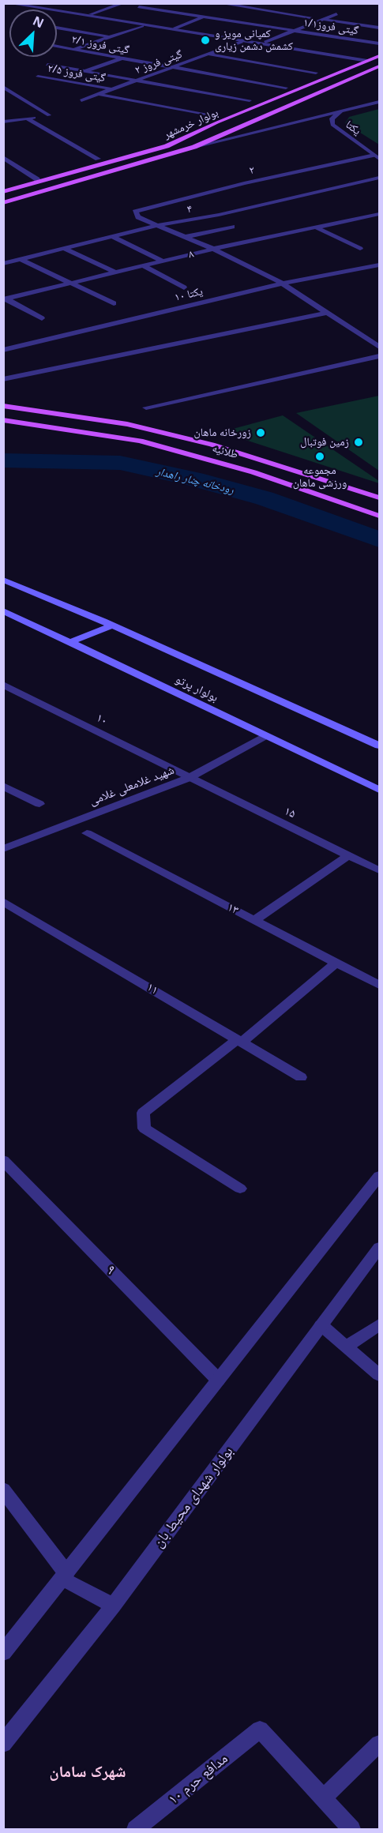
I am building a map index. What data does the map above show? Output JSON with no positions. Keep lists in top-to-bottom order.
{
  "streets": {
    "main road": ["بولوار خرمشهر", "طلائیه", "بولوار پرتو"],
    "street": [
      "۱/۱گیتی فروز",
      "گیتی فروز ۲/۱",
      "گیتی فروز ۲",
      "گیتی فروز ۲/۵",
      "یکتا",
      "۲",
      "۴",
      "۸",
      "۱۰ یکتا",
      "۱۰",
      "شهید غلامعلی غلامی",
      "۱۵",
      "۱۳",
      "۱۱",
      "۹",
      "بولوار شهدای محیط بان",
      "مدافع حرم ۱۰"
    ]
  },
  "crossings": [
    ["گیتی فروز ۲/۱", "گیتی فروز ۲"],
    ["گیتی فروز ۲", "گیتی فروز ۲/۵"],
    ["یکتا", "۲"],
    ["۲", "۴"],
    ["بولوار پرتو", "شهید غلامعلی غلامی"],
    ["۱۰", "شهید غلامعلی غلامی"],
    ["۱۰", "۱۵"],
    ["شهید غلامعلی غلامی", "۱۵"]
  ],
  "districts": ["شهرک سامان"],
  "water": ["رودخانه چنار راهدار"],
  "places": [
    "کمپانی مویز و کشمش دشمن زیاری",
    "زورخانه ماهان",
    "زمین فوتبال",
    "مجموعه ورزشی ماهان"
  ],
  "north": "top right"
}
